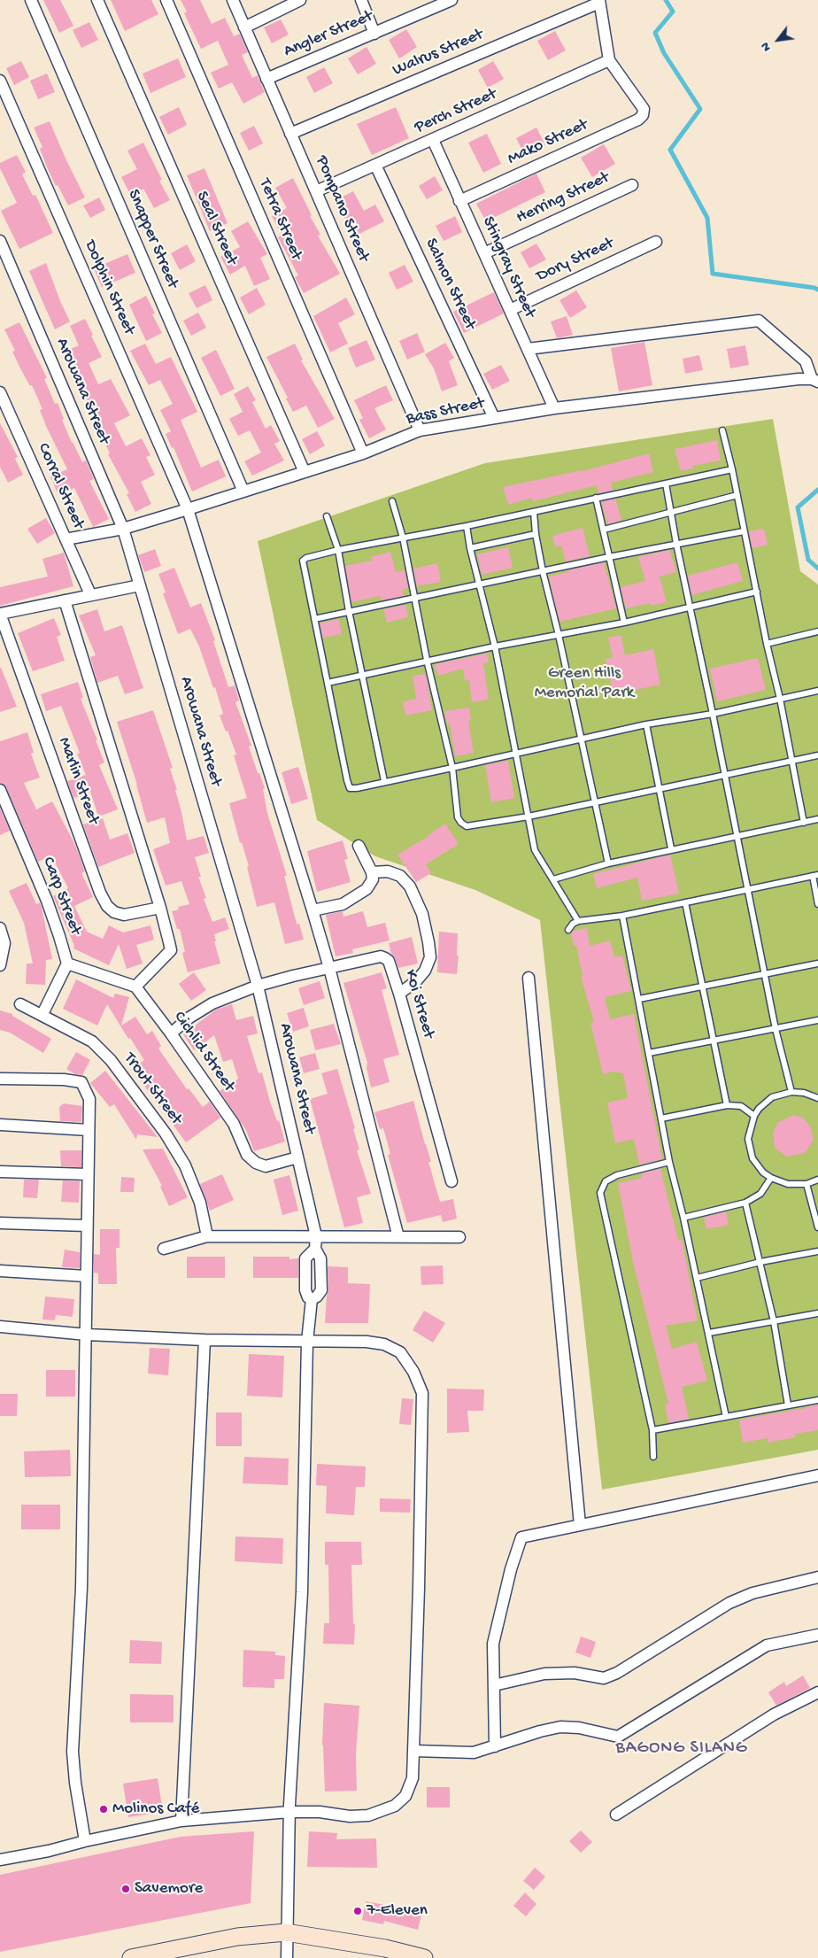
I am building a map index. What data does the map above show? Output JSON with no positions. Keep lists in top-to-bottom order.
{
  "streets": {
    "street": [
      "Angler Street",
      "Walrus Street",
      "Perch Street",
      "Mako Street",
      "Herring Street",
      "Pompano Street",
      "Tetra Street",
      "Seal Street",
      "Snapper Street",
      "Dory Street",
      "Stingray Street",
      "Salmon Street",
      "Dolphin Street",
      "Arowana Street",
      "Bass Street",
      "Corral Street",
      "Marlin Street",
      "Carp Street",
      "Koi Street",
      "Cichlid Street",
      "Trout Street"
    ]
  },
  "crossings": [
    ["Angler Street", "Pompano Street"],
    ["Walrus Street", "Pompano Street"],
    ["Perch Street", "Mako Street"],
    ["Perch Street", "Pompano Street"],
    ["Perch Street", "Stingray Street"],
    ["Perch Street", "Salmon Street"],
    ["Mako Street", "Stingray Street"],
    ["Herring Street", "Stingray Street"],
    ["Pompano Street", "Bass Street"],
    ["Tetra Street", "Bass Street"],
    ["Seal Street", "Bass Street"],
    ["Snapper Street", "Bass Street"],
    ["Dory Street", "Stingray Street"],
    ["Stingray Street", "Bass Street"],
    ["Salmon Street", "Bass Street"],
    ["Dolphin Street", "Bass Street"],
    ["Dolphin Street", "Koi Street"],
    ["Arowana Street", "Bass Street"],
    ["Arowana Street", "Koi Street"],
    ["Arowana Street", "Cichlid Street"],
    ["Bass Street", "Corral Street"],
    ["Koi Street", "Cichlid Street"]
  ],
  "districts": ["BAGONG SILANG"],
  "parks": ["Green Hills Memorial Park"],
  "places": ["Molinos Café", "Savemore", "7-Eleven"],
  "north": "bottom left"
}
